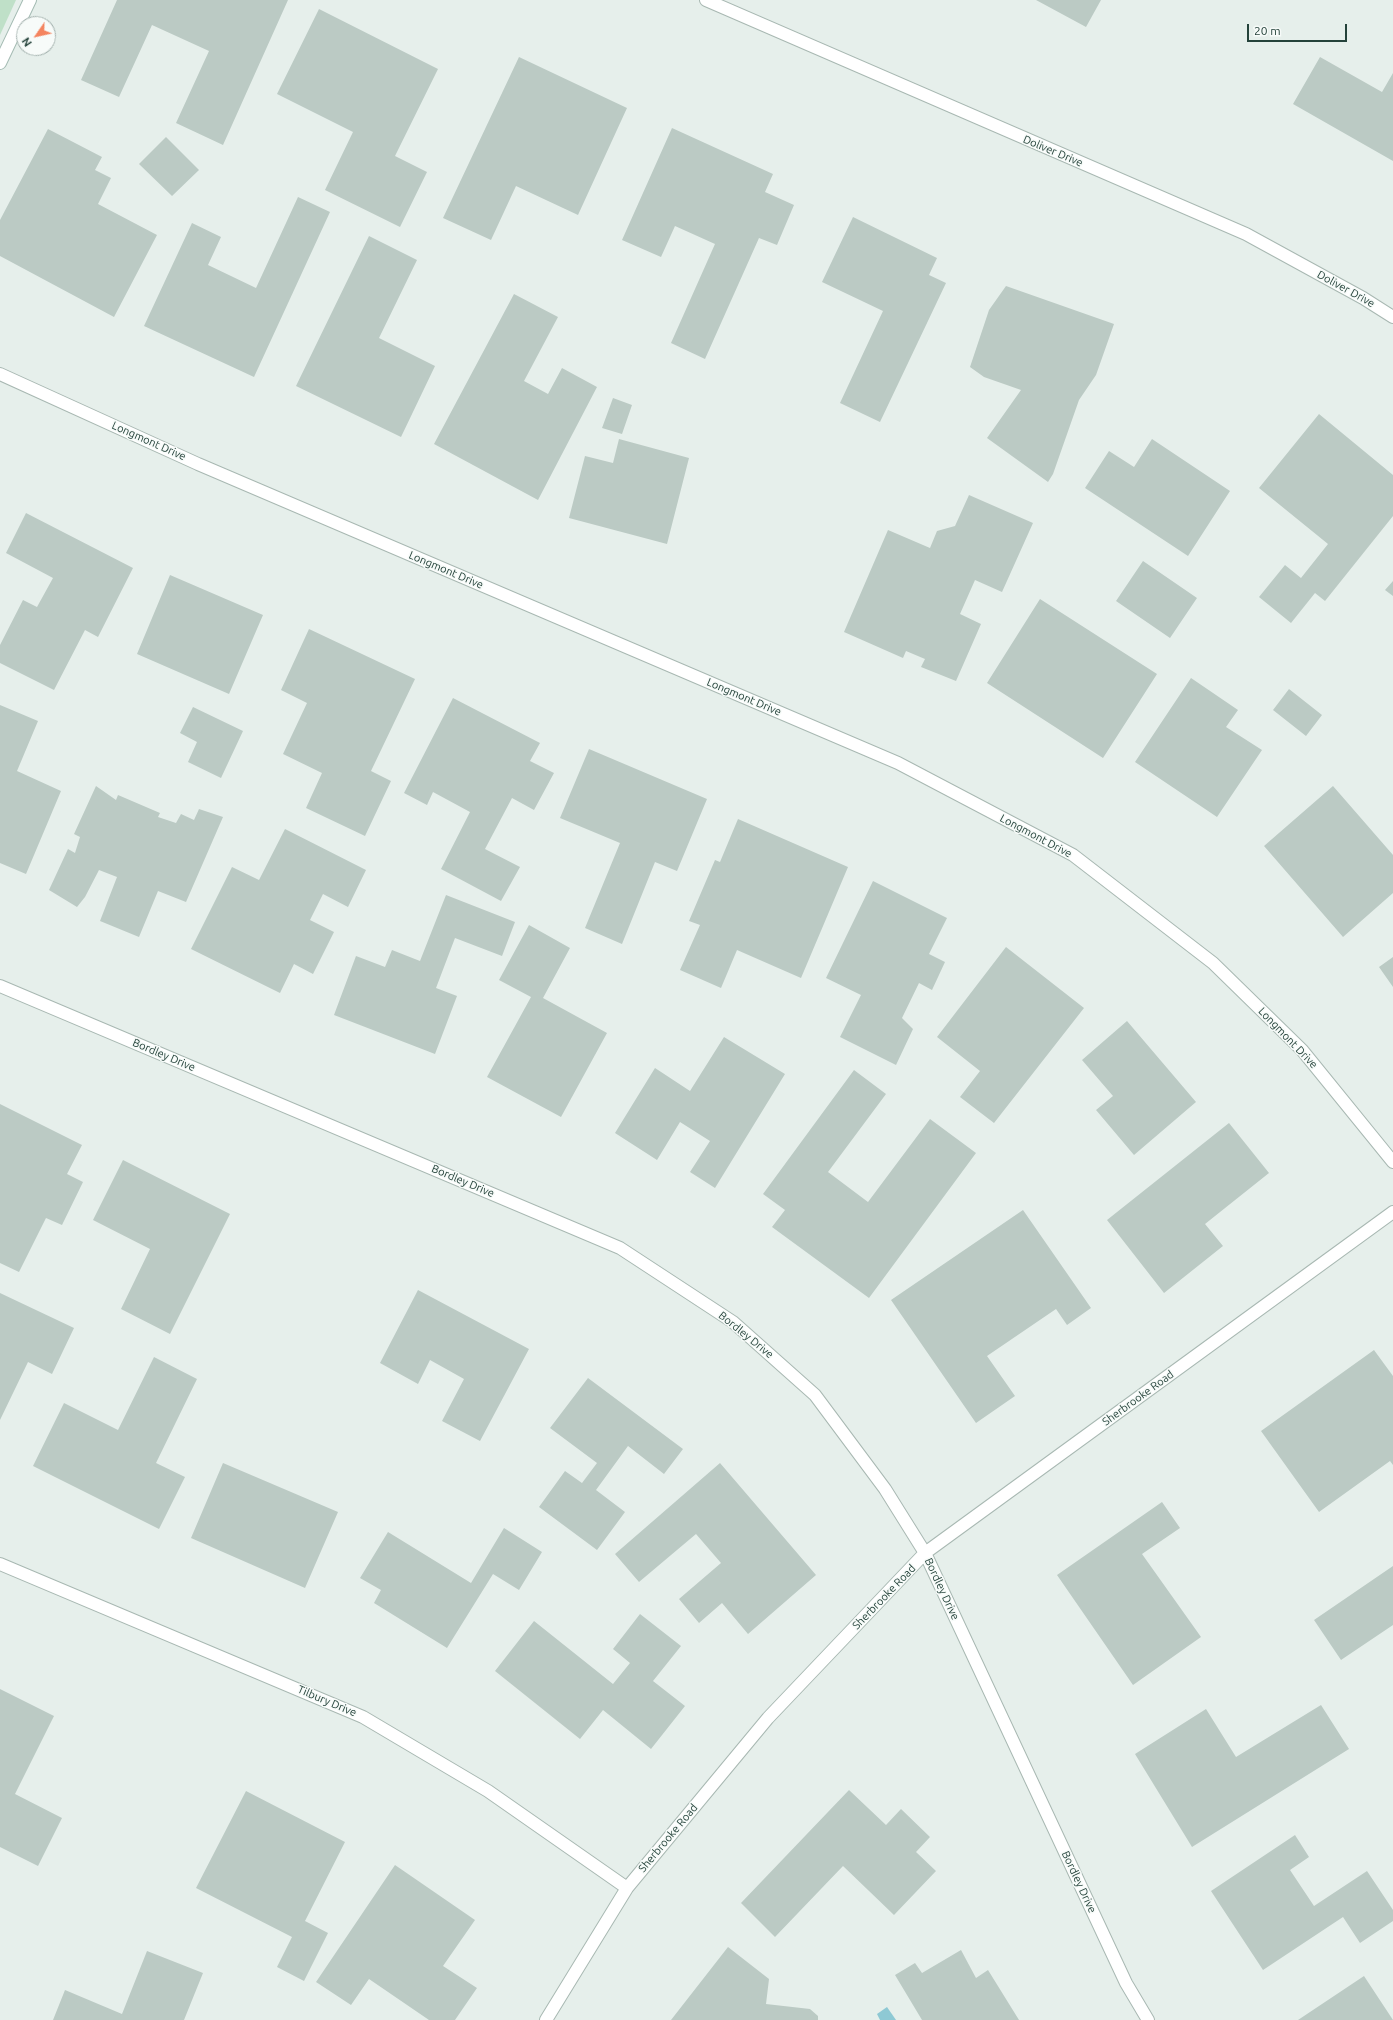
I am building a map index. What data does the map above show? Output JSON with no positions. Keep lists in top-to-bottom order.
{
  "streets": {
    "street": [
      "Doliver Drive",
      "Longmont Drive",
      "Bordley Drive",
      "Sherbrooke Road",
      "Tilbury Drive"
    ]
  },
  "crossings": [
    ["Bordley Drive", "Sherbrooke Road"],
    ["Sherbrooke Road", "Tilbury Drive"]
  ],
  "scale_bar": "20 m",
  "north": "bottom left"
}
